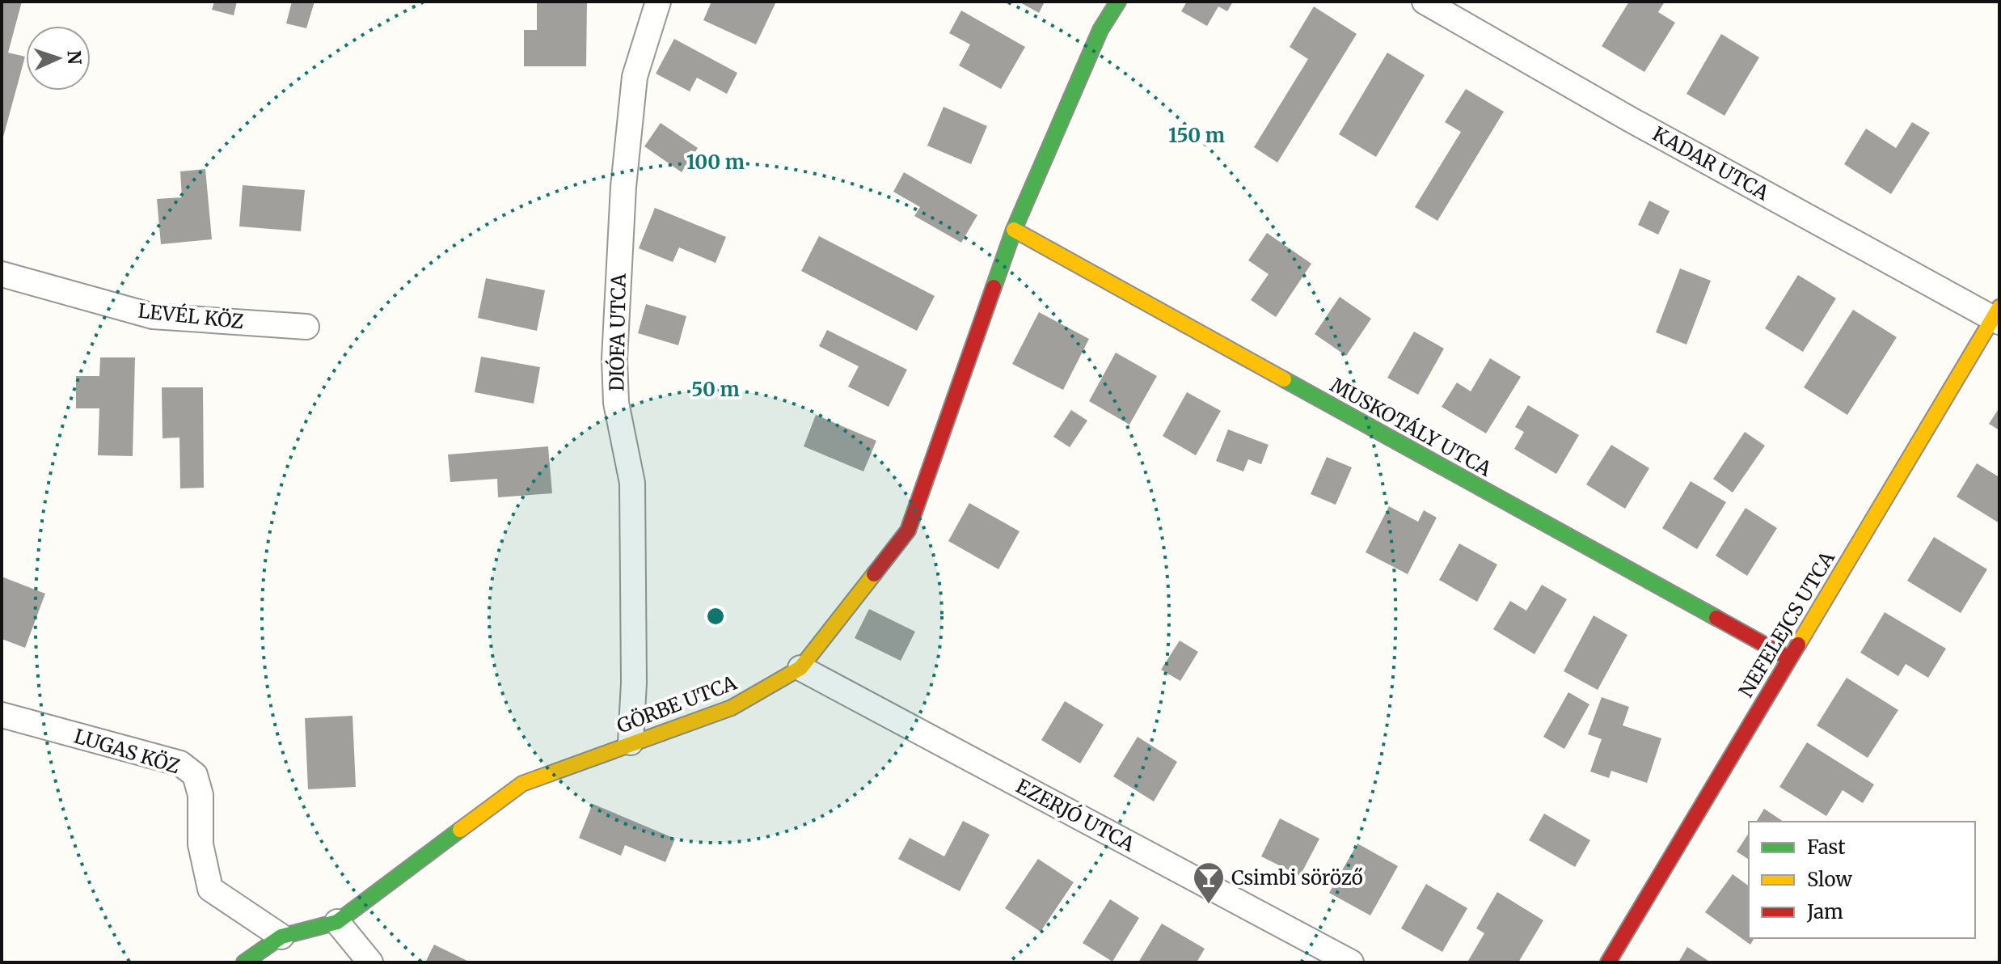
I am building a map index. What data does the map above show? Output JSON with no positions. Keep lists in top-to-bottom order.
{
  "streets": {
    "street": [
      "KADAR UTCA",
      "LEVÉL KÖZ",
      "DIÓFA UTCA",
      "MUSKOTÁLY UTCA",
      "NEFELEJCS UTCA",
      "GÖRBE UTCA",
      "LUGAS KÖZ",
      "EZERJÓ UTCA"
    ]
  },
  "crossings": [
    ["KADAR UTCA", "NEFELEJCS UTCA"],
    ["DIÓFA UTCA", "GÖRBE UTCA"],
    ["MUSKOTÁLY UTCA", "NEFELEJCS UTCA"],
    ["MUSKOTÁLY UTCA", "GÖRBE UTCA"],
    ["GÖRBE UTCA", "LUGAS KÖZ"],
    ["GÖRBE UTCA", "EZERJÓ UTCA"]
  ],
  "places": {
    "bar": ["Csimbi söröző"]
  },
  "legend": ["Fast", "Slow", "Jam"],
  "north": "right",
  "rings": ["150 m", "100 m", "50 m"]
}
